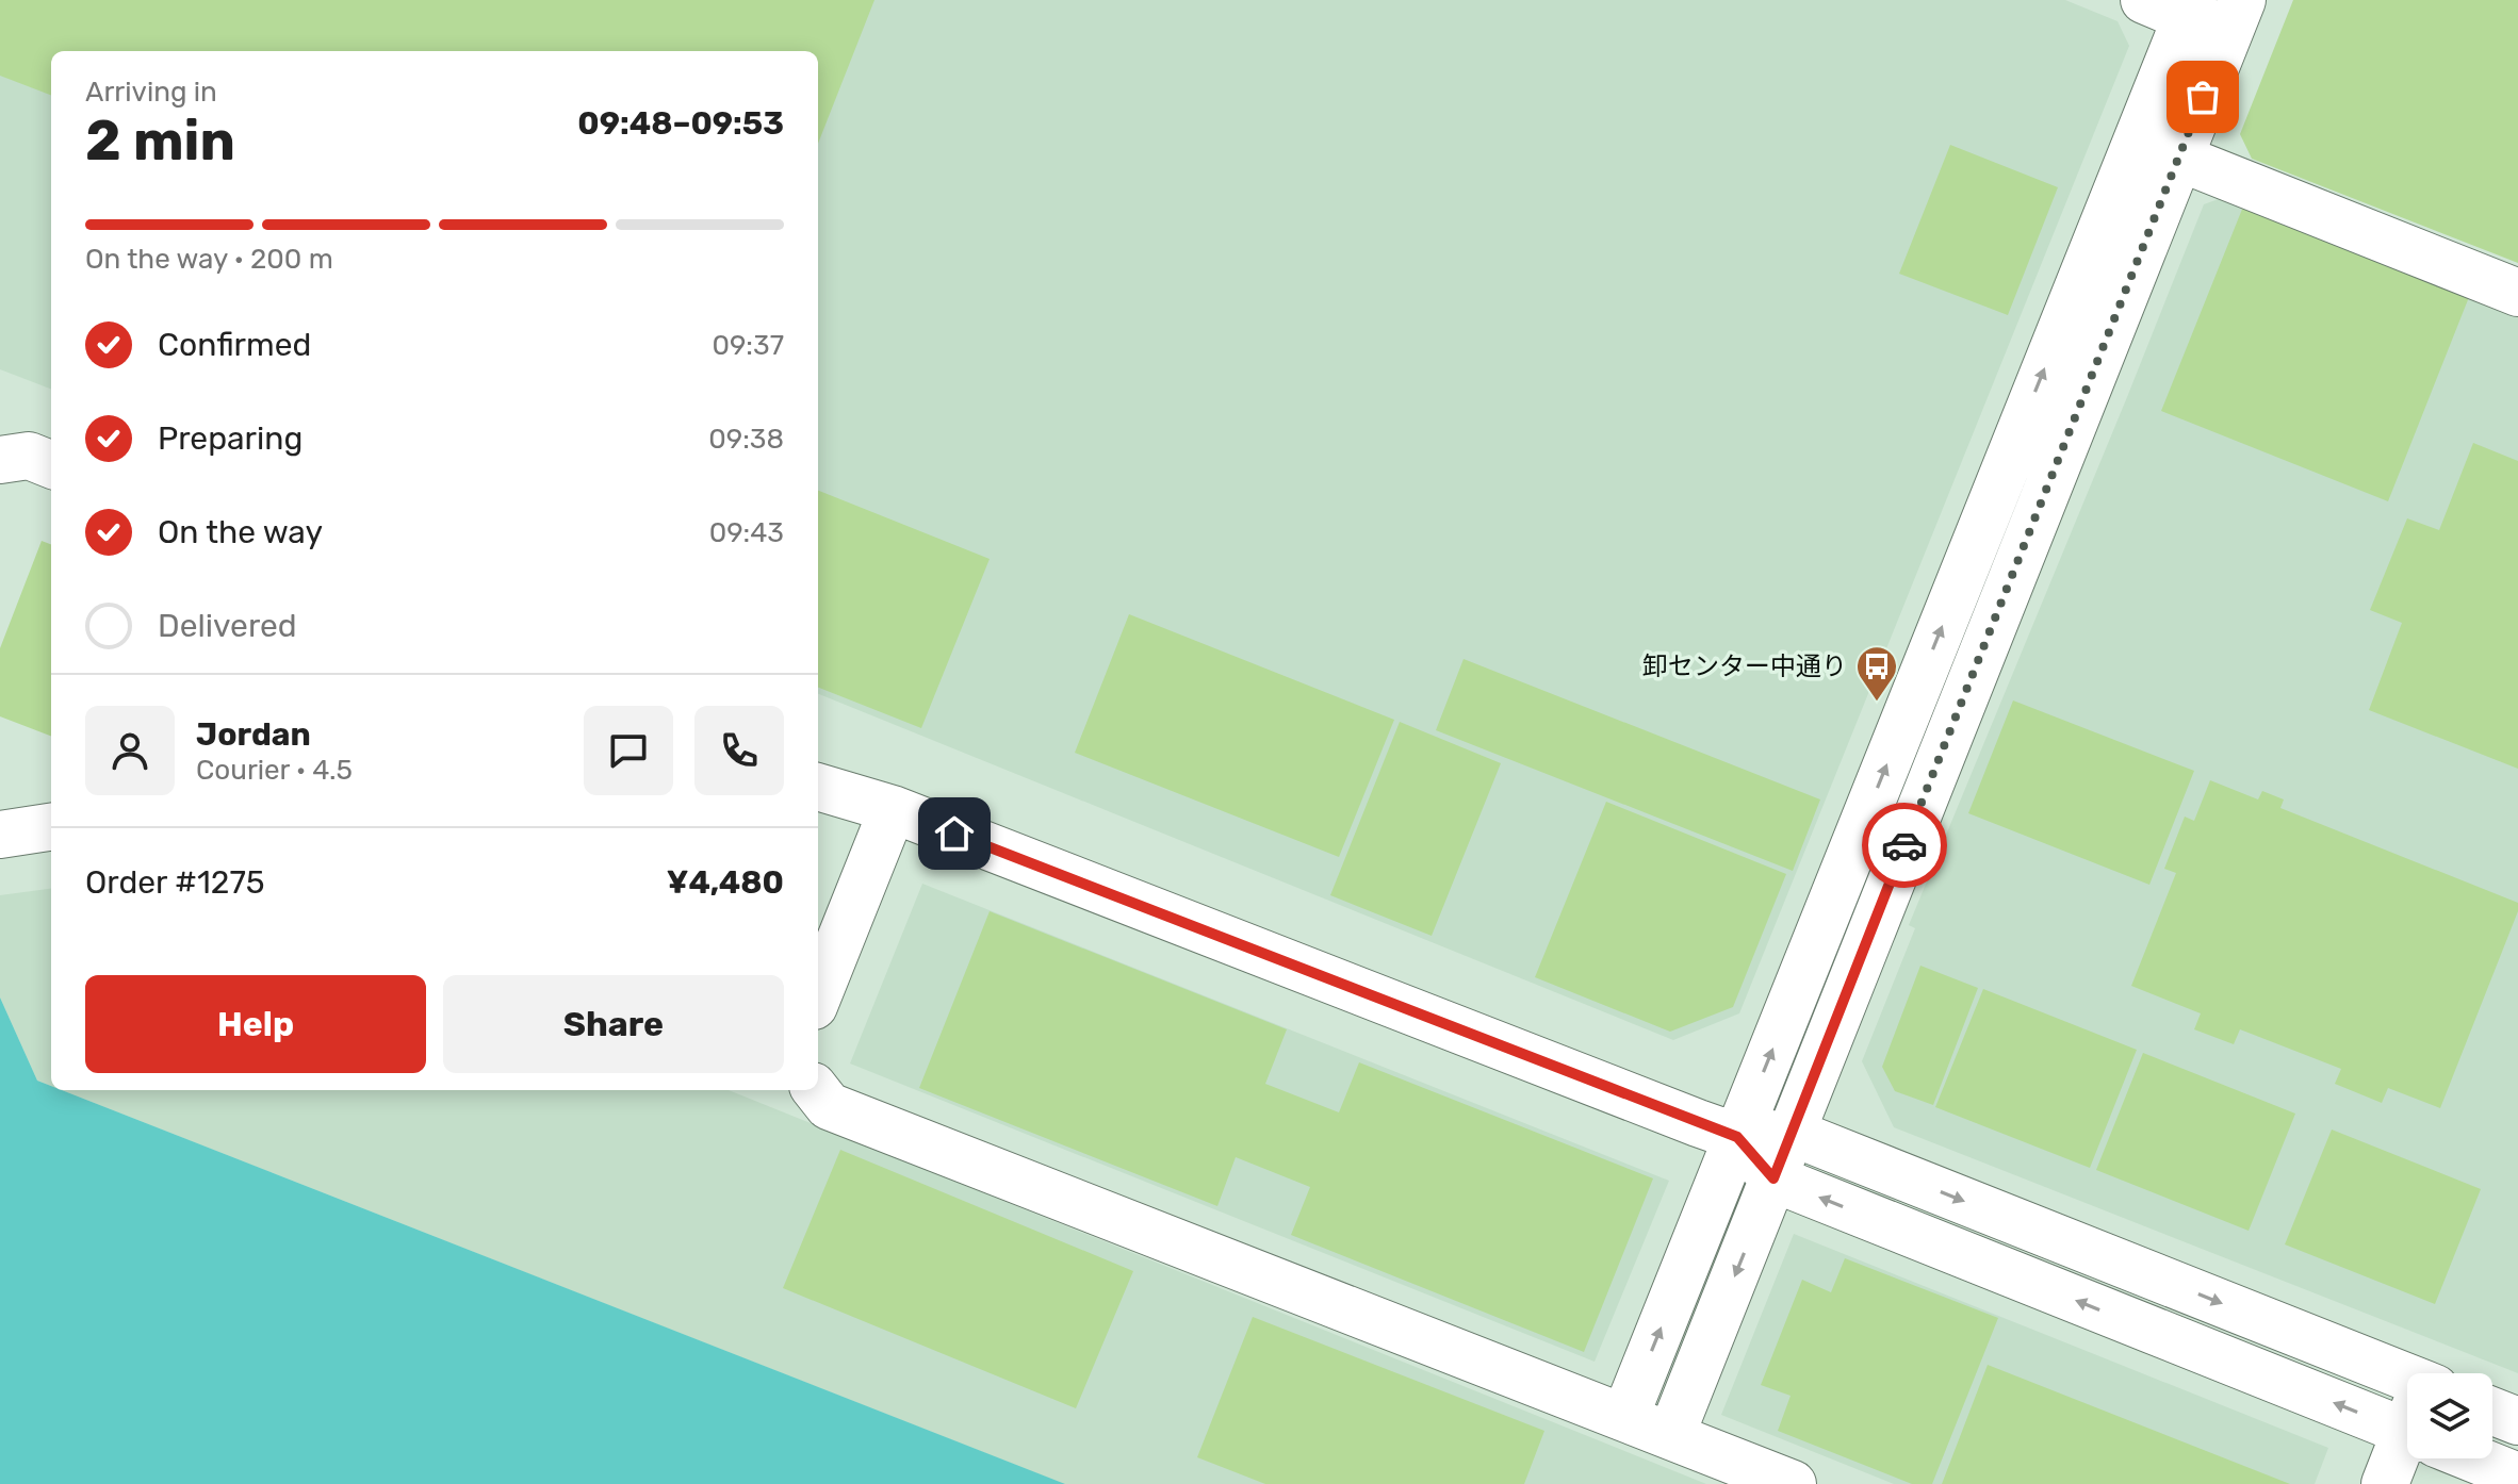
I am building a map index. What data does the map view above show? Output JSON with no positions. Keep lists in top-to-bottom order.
{
  "places": {
    "bus stop": ["卸センター中通り"]
  },
  "page": {
    "heading": ["2 min", "Arriving in", "09:48–09:53"],
    "panel": [
      "Jordan",
      "Courier · 4.5",
      "Order #1275",
      "¥4,480"
    ],
    "bar": "On the way · 200 m",
    "list": [
      ["Confirmed", "09:37"],
      ["Preparing", "09:38"],
      ["On the way", "09:43"],
      "Delivered"
    ],
    "buttons": ["Help", "Share"]
  }
}
